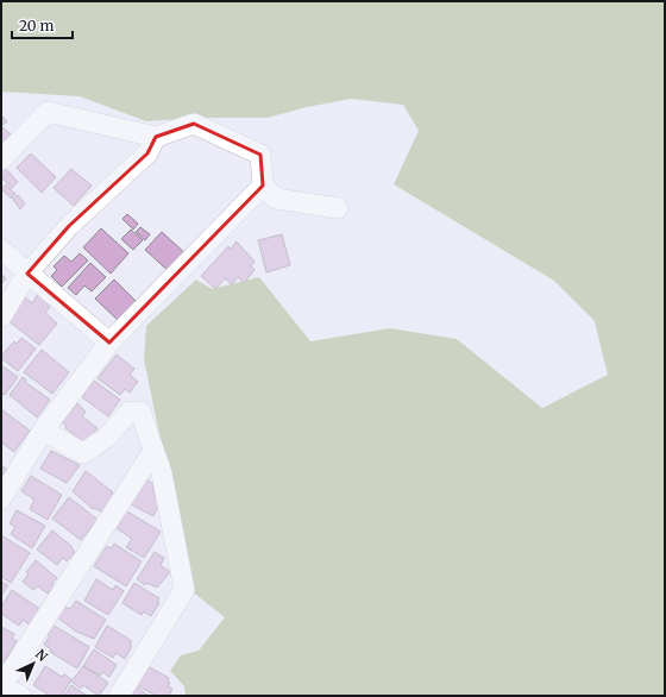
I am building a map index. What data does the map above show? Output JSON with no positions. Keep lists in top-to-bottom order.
{
  "scale_bar": "20 m",
  "north": "top right"
}
